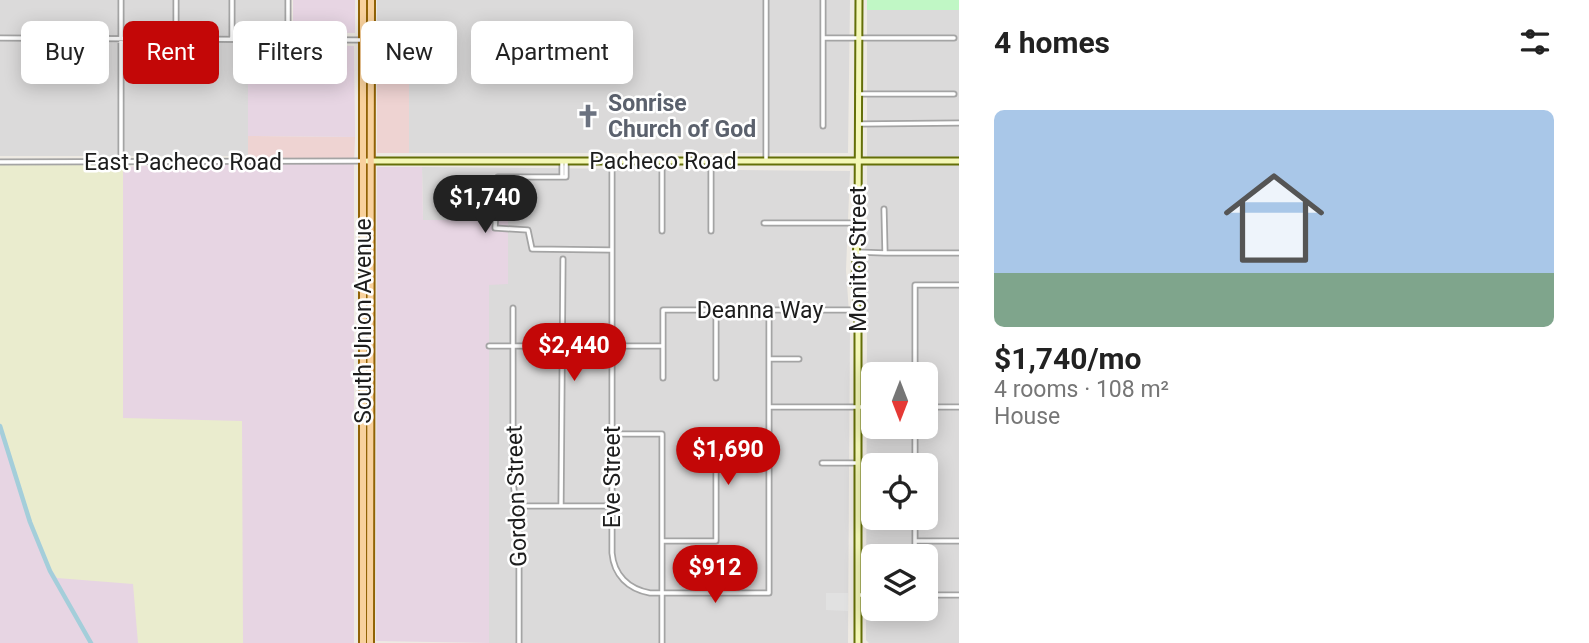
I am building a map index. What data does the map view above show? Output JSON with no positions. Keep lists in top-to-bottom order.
{
  "streets": {
    "main road": ["South Union Avenue"],
    "street": [
      "Pacheco Road",
      "East Pacheco Road",
      "Monitor Street",
      "Deanna Way",
      "Eve Street",
      "Gordon Street"
    ]
  },
  "crossings": [
    ["Pacheco Road", "East Pacheco Road"],
    ["Pacheco Road", "Monitor Street"],
    ["Pacheco Road", "South Union Avenue"],
    ["Pacheco Road", "Eve Street"],
    ["East Pacheco Road", "South Union Avenue"],
    ["Monitor Street", "Deanna Way"]
  ],
  "places": {
    "church": ["Sonrise Church of God"]
  },
  "north": "bottom",
  "page": {
    "heading": "4 homes",
    "chip": [
      "Buy",
      "Rent",
      "Filters",
      "New",
      "Apartment"
    ],
    "list": [
      {
        "name": "$1,740/mo",
        "note": "4 rooms · 108 m² · House"
      }
    ],
    "price": [
      "$1,740",
      "$2,440",
      "$1,690",
      "$912"
    ]
  }
}
